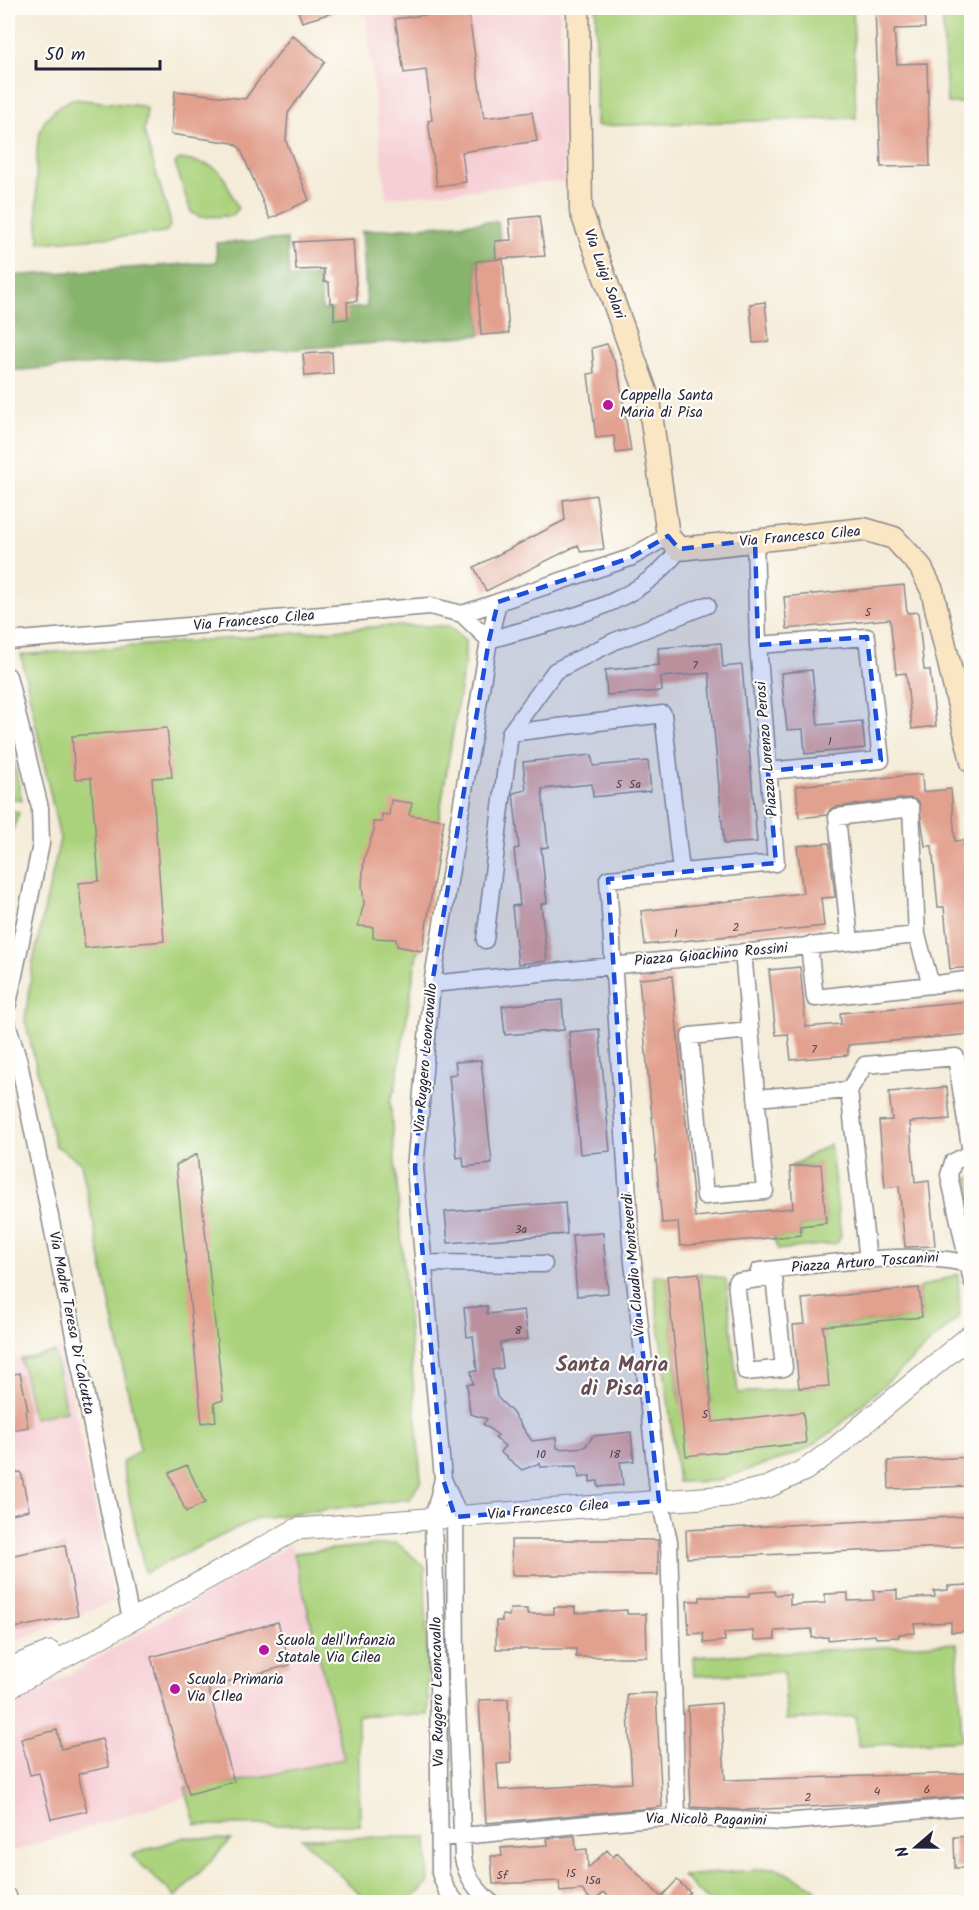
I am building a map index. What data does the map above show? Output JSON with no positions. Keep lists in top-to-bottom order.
{
  "streets": {
    "main road": ["Via Luigi Solari", "Via Francesco Cilea"],
    "street": [
      "Piazza Lorenzo Perosi",
      "Piazza Gioachino Rossini",
      "Via Ruggero Leoncavallo",
      "Piazza Arturo Toscanini",
      "Via Claudio Monteverdi",
      "Via Madre Teresa Di Calcutta",
      "Via Nicolò Paganini"
    ]
  },
  "crossings": [
    ["Via Luigi Solari", "Via Francesco Cilea"],
    ["Via Francesco Cilea", "Piazza Lorenzo Perosi"],
    ["Via Francesco Cilea", "Via Ruggero Leoncavallo"],
    ["Via Francesco Cilea", "Via Claudio Monteverdi"],
    ["Via Francesco Cilea", "Via Madre Teresa Di Calcutta"],
    ["Piazza Lorenzo Perosi", "Piazza Gioachino Rossini"],
    ["Piazza Lorenzo Perosi", "Via Claudio Monteverdi"],
    ["Piazza Gioachino Rossini", "Via Claudio Monteverdi"],
    ["Via Ruggero Leoncavallo", "Via Nicolò Paganini"],
    ["Via Claudio Monteverdi", "Via Nicolò Paganini"]
  ],
  "districts": ["Santa Maria di Pisa"],
  "places": ["Cappella Santa Maria di Pisa", "Scuola dell'Infanzia Statale Via Cilea", "Scuola Primaria Via CIlea"],
  "house_numbers": [
    "5",
    "7",
    "1",
    "5",
    "5a",
    "2",
    "1",
    "7",
    "3a",
    "8",
    "5",
    "10",
    "18",
    "6",
    "4",
    "2",
    "15",
    "5f",
    "15a"
  ],
  "scale_bar": "50 m",
  "north": "left"
}
